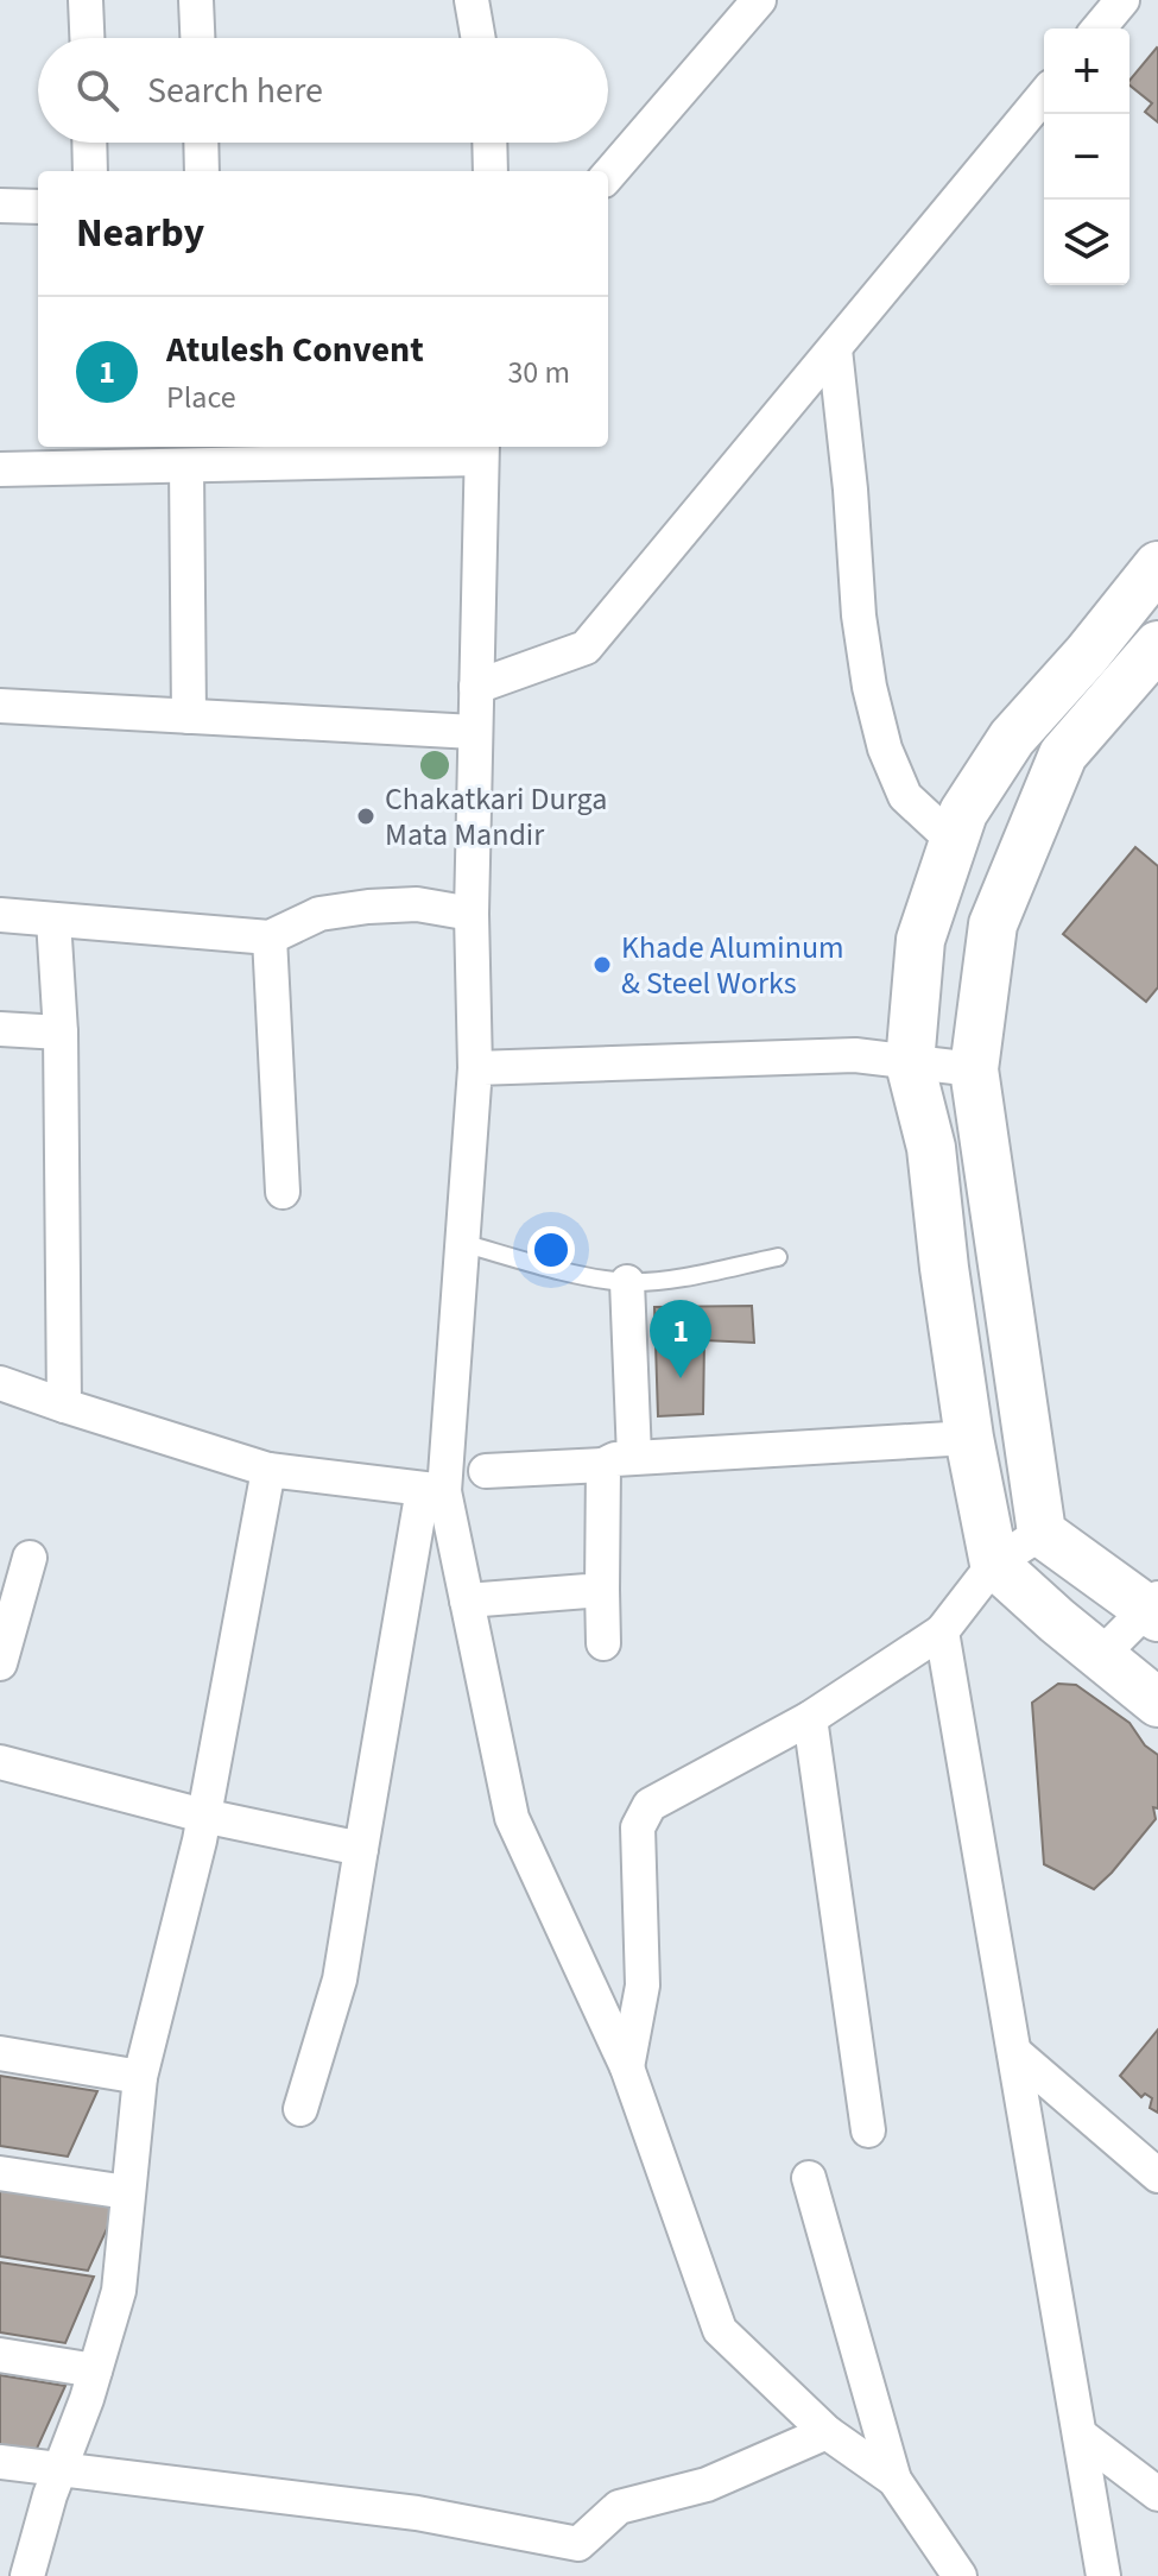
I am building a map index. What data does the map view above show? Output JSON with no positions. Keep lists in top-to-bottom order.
{
  "places": ["Chakatkari Durga Mata Mandir", "Khade Aluminum & Steel Works"],
  "page": {
    "map_buttons": ["+", "−"],
    "search": "Search here",
    "heading": "Nearby",
    "list": [
      {
        "mark": "1",
        "name": "Atulesh Convent",
        "note": "Place",
        "value": "30 m"
      }
    ],
    "pins": "1"
  }
}
